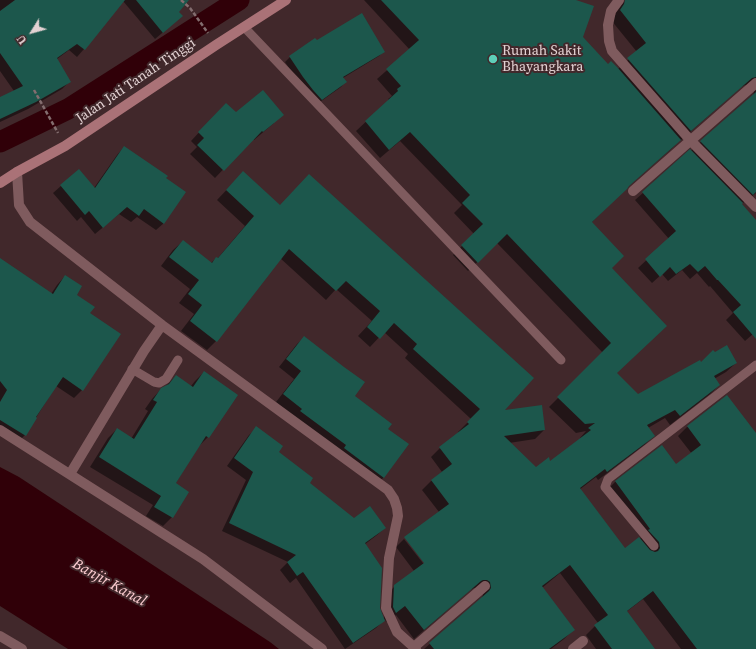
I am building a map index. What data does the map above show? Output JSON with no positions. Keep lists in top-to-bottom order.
{
  "streets": {
    "main road": ["Jalan Jati Tanah Tinggi"]
  },
  "water": ["Banjir Kanal"],
  "places": ["Rumah Sakit Bhayangkara"],
  "north": "bottom left"
}
